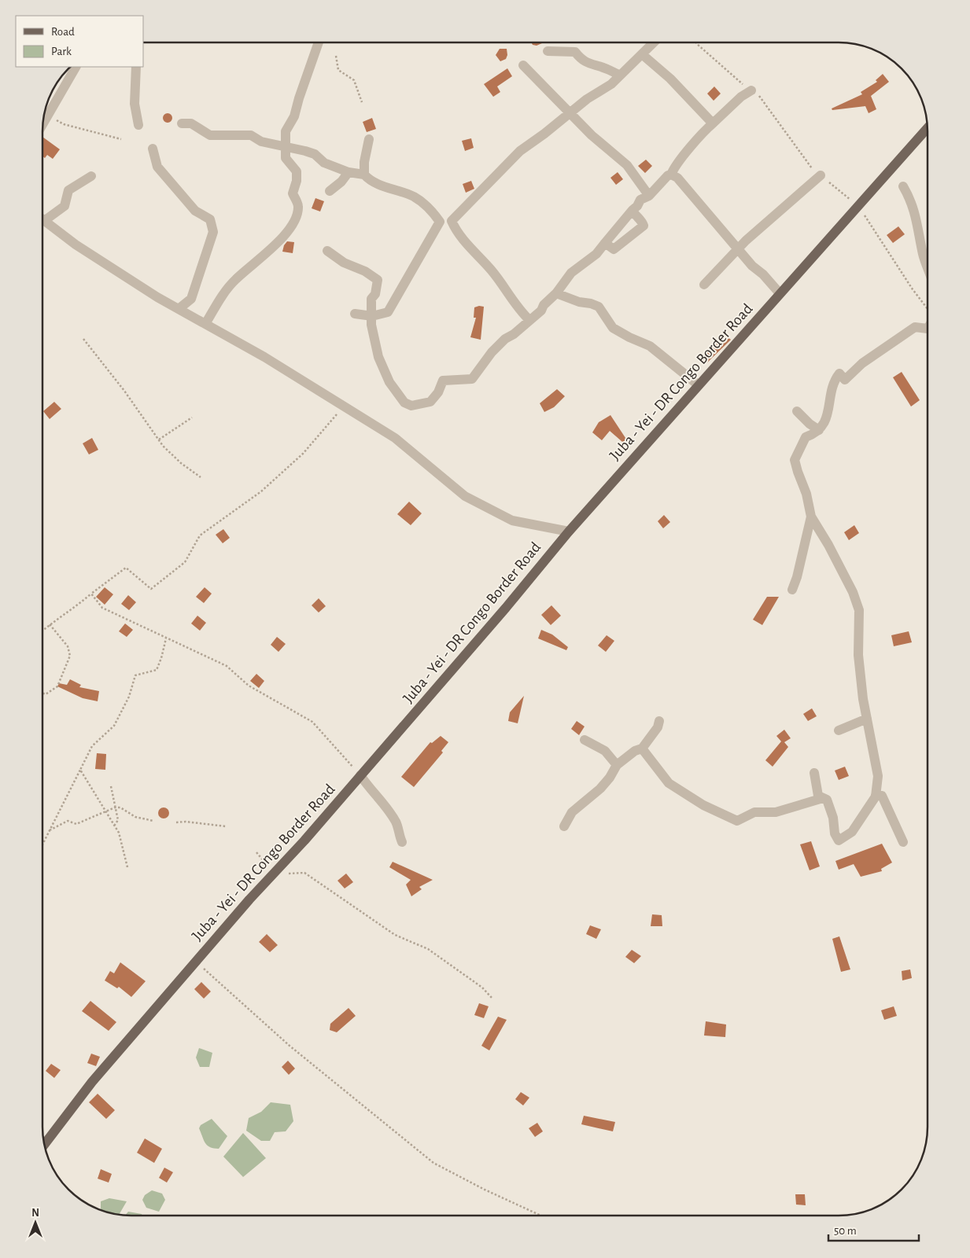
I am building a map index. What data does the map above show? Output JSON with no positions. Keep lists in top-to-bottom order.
{
  "streets": {
    "main road": ["Juba - Yei - DR Congo Border Road"]
  },
  "legend": ["Road", "Park"],
  "scale_bar": "50 m",
  "north": "top"
}
